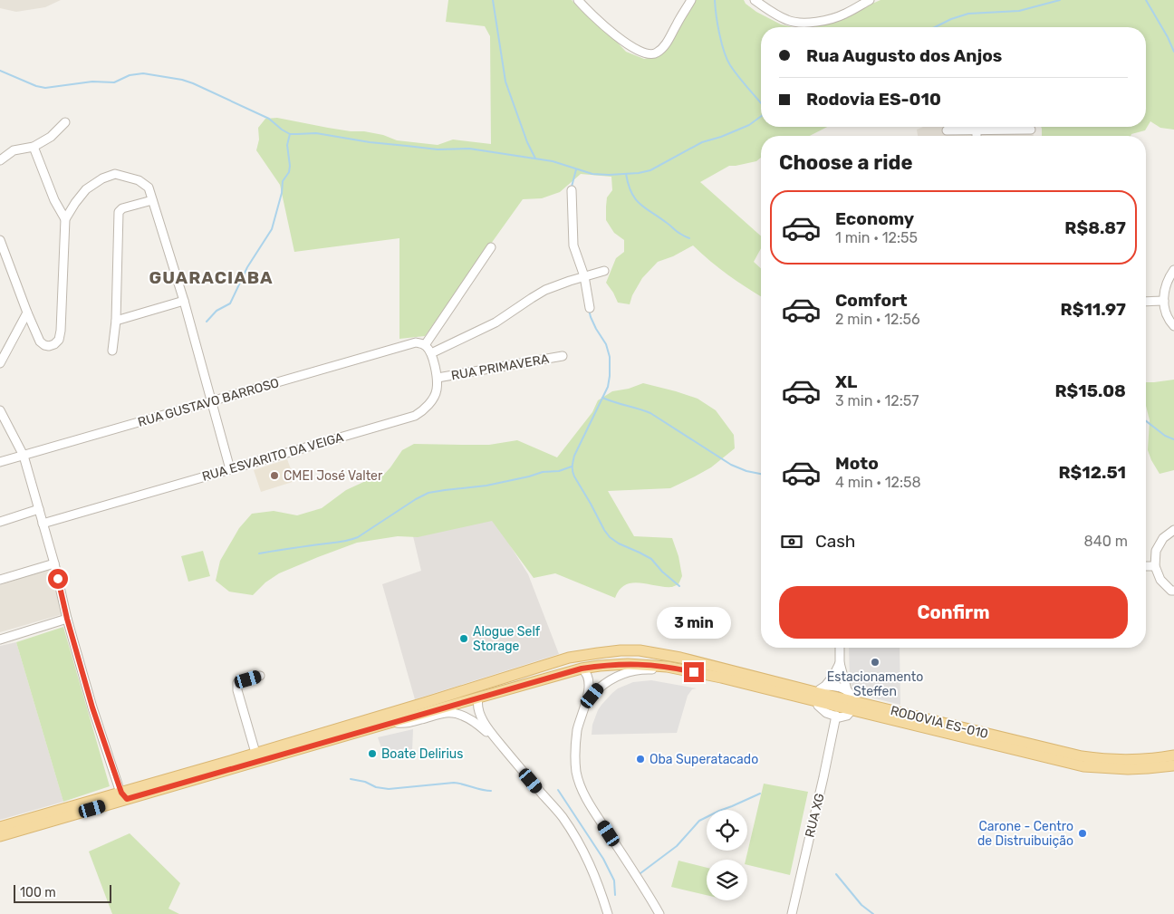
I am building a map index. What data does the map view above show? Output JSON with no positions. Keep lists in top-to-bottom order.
{
  "streets": {
    "main road": ["RODOVIA ES-010"],
    "street": [
      "RUA PRIMAVERA",
      "RUA GUSTAVO BARROSO",
      "RUA ESVARITO DA VEIGA",
      "RUA XG"
    ]
  },
  "crossings": [
    ["RUA PRIMAVERA", "RUA ESVARITO DA VEIGA"],
    ["RUA GUSTAVO BARROSO", "RUA ESVARITO DA VEIGA"]
  ],
  "districts": ["GUARACIABA"],
  "places": [
    "CMEI José Valter",
    "Alogue Self Storage",
    "Estacionamento Steffen",
    "Boate Delirius",
    "Oba Superatacado",
    "Carone - Centro de Distruibuição"
  ],
  "scale_bar": "100 m",
  "page": {
    "banner": ["Rua Augusto dos Anjos", "Rodovia ES-010"],
    "heading": "Choose a ride",
    "list": [
      {
        "name": "Economy",
        "note": "1 min · 12:55",
        "value": "R$8.87"
      },
      {
        "name": "Comfort",
        "note": "2 min · 12:56",
        "value": "R$11.97"
      },
      {
        "name": "XL",
        "note": "3 min · 12:57",
        "value": "R$15.08"
      },
      {
        "name": "Moto",
        "note": "4 min · 12:58",
        "value": "R$12.51"
      }
    ],
    "pay": ["Cash", "840 m"],
    "buttons": "Confirm",
    "bubble": "3 min",
    "scale": "100 m"
  }
}
